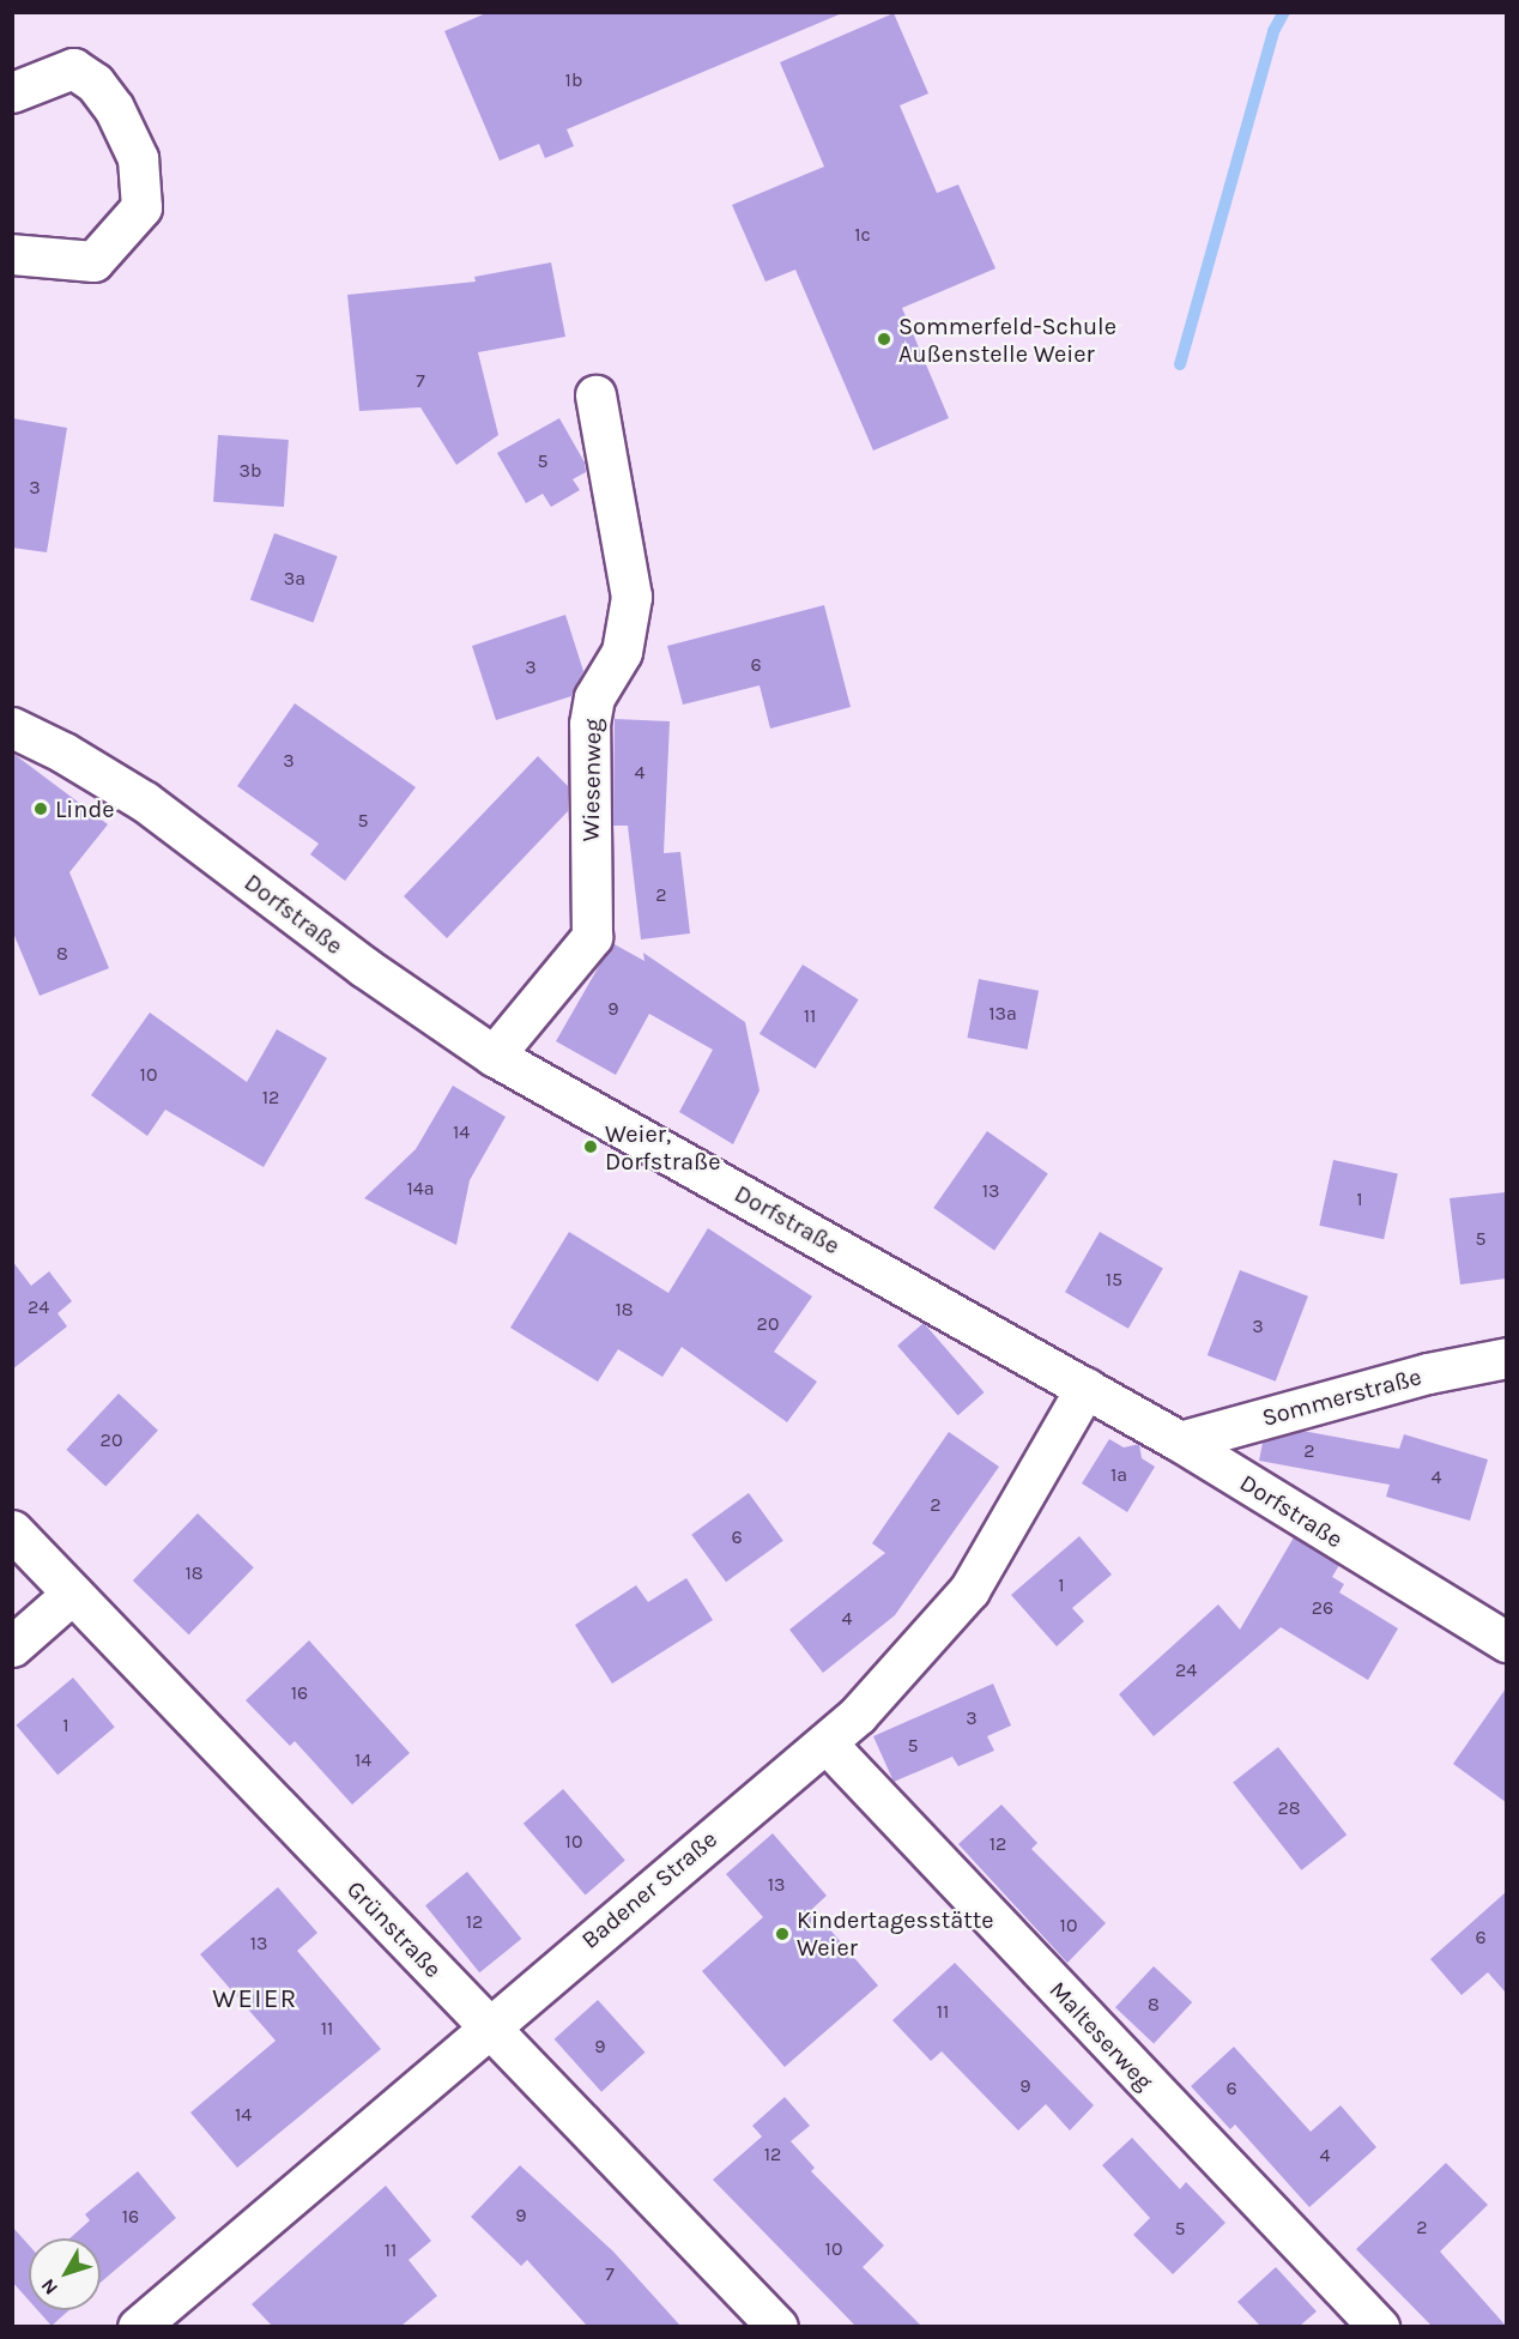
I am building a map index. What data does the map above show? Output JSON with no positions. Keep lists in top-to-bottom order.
{
  "streets": {
    "street": [
      "Wiesenweg",
      "Dorfstraße",
      "Sommerstraße",
      "Badener Straße",
      "Grünstraße",
      "Malteserweg"
    ]
  },
  "crossings": [
    ["Wiesenweg", "Dorfstraße"],
    ["Dorfstraße", "Sommerstraße"],
    ["Dorfstraße", "Badener Straße"],
    ["Badener Straße", "Grünstraße"],
    ["Badener Straße", "Malteserweg"]
  ],
  "districts": ["WEIER"],
  "places": [
    "Sommerfeld-Schule Außenstelle Weier",
    "Linde",
    "Weier, Dorfstraße",
    "Kindertagesstätte Weier"
  ],
  "house_numbers": [
    "1b",
    "1c",
    "7",
    "5",
    "3b",
    "3",
    "3a",
    "6",
    "3",
    "3",
    "4",
    "5",
    "2",
    "8",
    "9",
    "13a",
    "11",
    "10",
    "12",
    "14",
    "14a",
    "13",
    "1",
    "5",
    "15",
    "24",
    "18",
    "20",
    "3",
    "20",
    "2",
    "1a",
    "4",
    "2",
    "6",
    "18",
    "1",
    "26",
    "4",
    "24",
    "16",
    "3",
    "1",
    "5",
    "14",
    "28",
    "10",
    "12",
    "13",
    "12",
    "10",
    "6",
    "13",
    "8",
    "11",
    "11",
    "9",
    "9",
    "6",
    "14",
    "12",
    "4",
    "9",
    "16",
    "2",
    "5",
    "10",
    "11",
    "7"
  ],
  "north": "bottom left"
}
